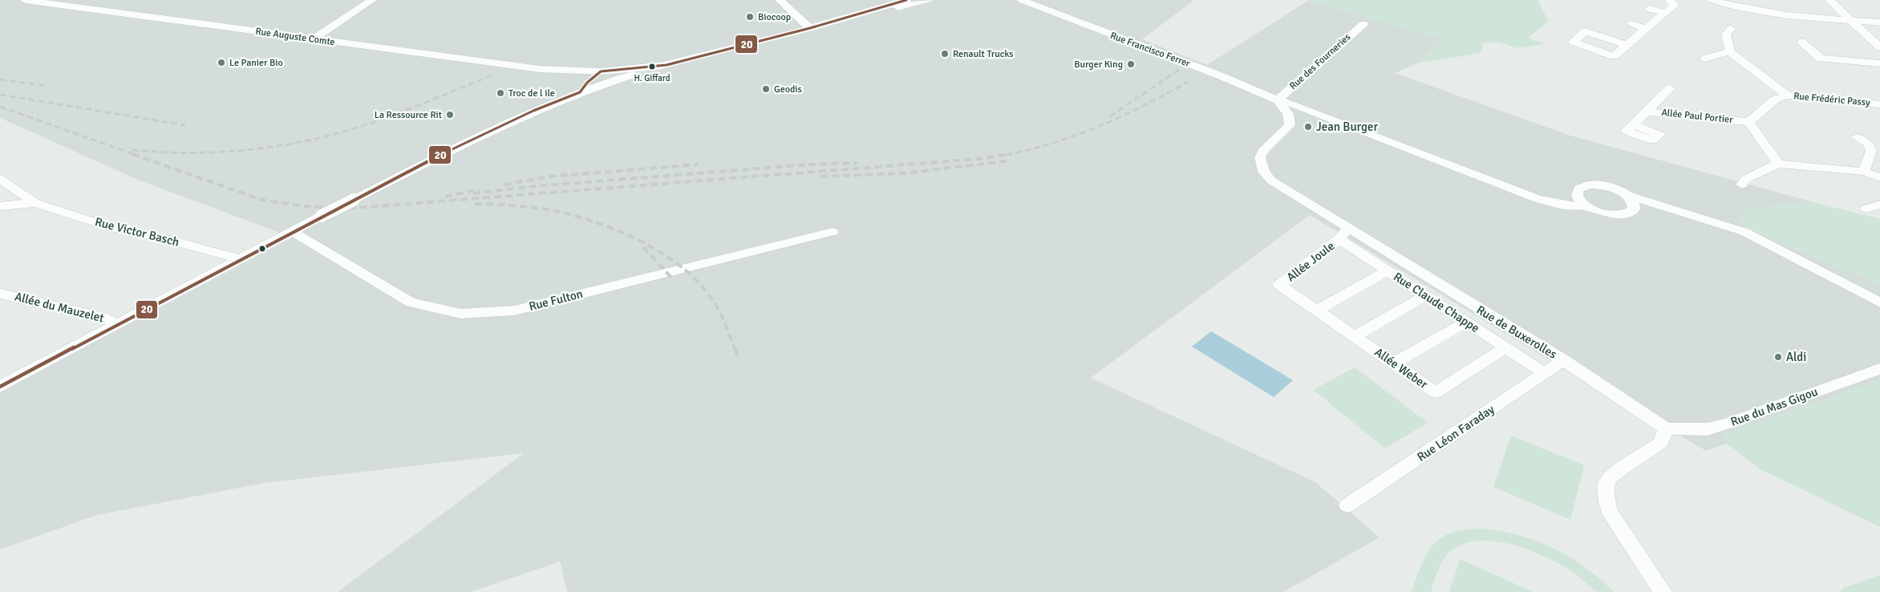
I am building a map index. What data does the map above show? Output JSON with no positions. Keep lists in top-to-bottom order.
{
  "streets": {
    "street": [
      "Rue Auguste Comte",
      "Rue Francisco Ferrer",
      "Rue des Fourneries",
      "Rue Frédéric Passy",
      "Allée Paul Portier",
      "Rue Victor Basch",
      "Allée Joule",
      "Rue Fulton",
      "Rue Claude Chappe",
      "Allée du Mauzelet",
      "Rue de Buxerolles",
      "Allée Weber",
      "Rue du Mas Gigou",
      "Rue Léon Faraday"
    ]
  },
  "crossings": [
    ["Rue Francisco Ferrer", "Rue des Fourneries"],
    ["Rue Francisco Ferrer", "Rue de Buxerolles"],
    ["Rue des Fourneries", "Rue de Buxerolles"],
    ["Rue Frédéric Passy", "Allée Paul Portier"],
    ["Allée Joule", "Rue Claude Chappe"],
    ["Allée Joule", "Rue de Buxerolles"],
    ["Allée Joule", "Allée Weber"],
    ["Rue Claude Chappe", "Rue de Buxerolles"],
    ["Rue Claude Chappe", "Allée Weber"],
    ["Rue Claude Chappe", "Rue Léon Faraday"],
    ["Rue de Buxerolles", "Rue du Mas Gigou"],
    ["Rue de Buxerolles", "Rue Léon Faraday"]
  ],
  "places": [
    "Biocoop",
    "Renault Trucks",
    "Le Panier Bio",
    "Burger King",
    "H. Giffard",
    "Geodis",
    "Troc de l ile",
    "La Ressource Rit",
    "Jean Burger",
    "Aldi"
  ],
  "lines": ["transit line 20"]
}
